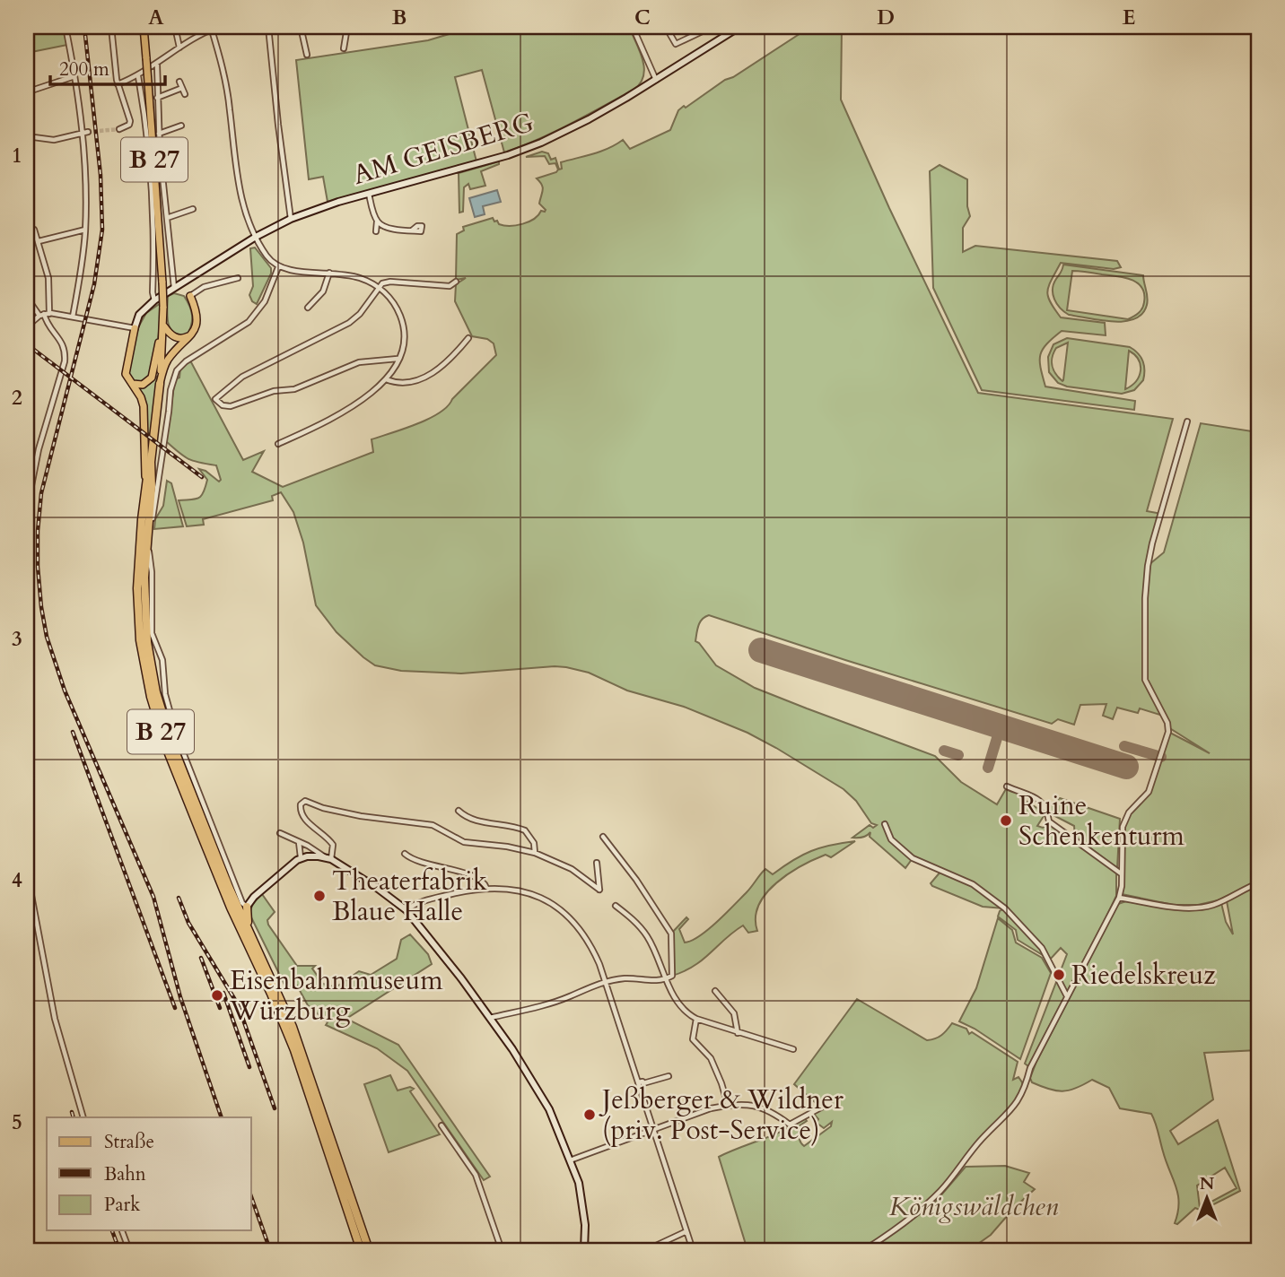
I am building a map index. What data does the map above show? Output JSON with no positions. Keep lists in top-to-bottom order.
{
  "streets": {
    "highway": ["B 27"],
    "street": ["AM GEISBERG"]
  },
  "parks": ["Königswäldchen"],
  "places": [
    "Ruine Schenkenturm",
    "Theaterfabrik Blaue Halle",
    "Riedelskreuz",
    "Eisenbahnmuseum Würzburg",
    "Jeßberger & Wildner (priv. Post-Service)"
  ],
  "legend": ["Straße", "Bahn", "Park"],
  "scale_bar": "200 m",
  "north": "top",
  "grid": {
    "columns": [
      "A",
      "B",
      "C",
      "D",
      "E"
    ],
    "rows": [
      "1",
      "2",
      "3",
      "4",
      "5"
    ]
  }
}
